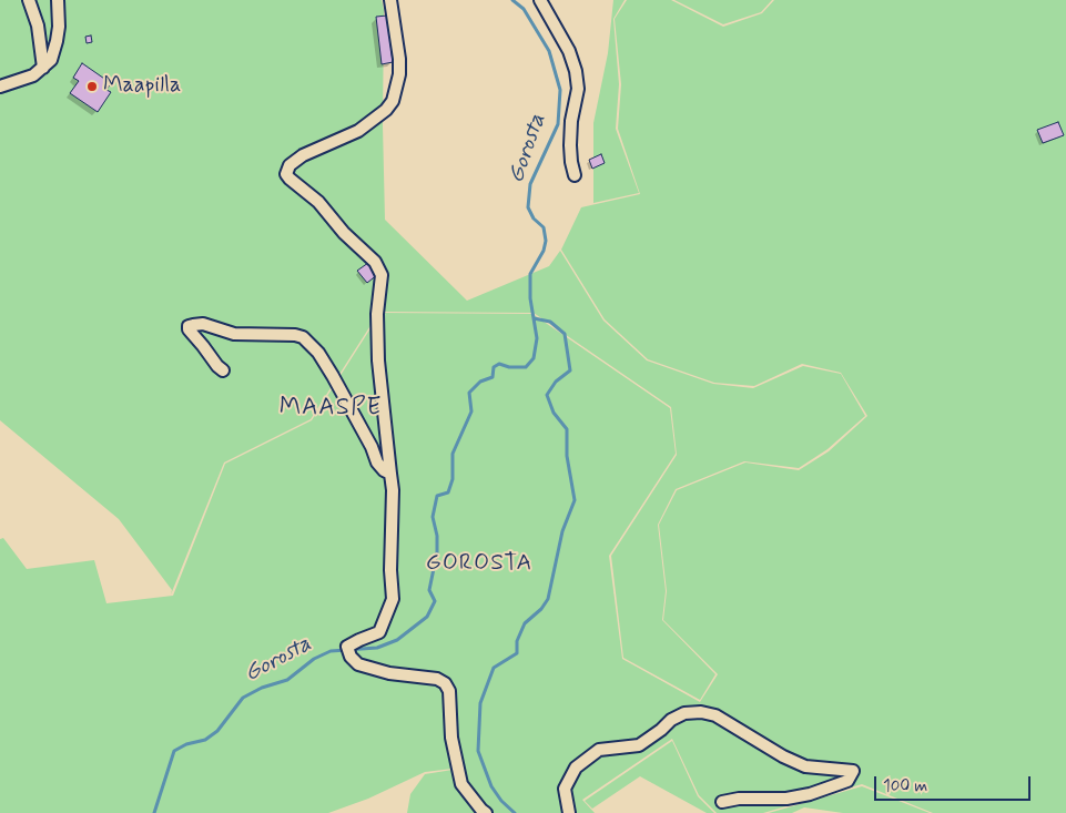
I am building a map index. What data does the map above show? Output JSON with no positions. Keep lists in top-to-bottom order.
{
  "districts": ["MAASPE", "GOROSTA"],
  "water": ["Gorosta"],
  "places": ["Maapilla"],
  "scale_bar": "100 m"
}
